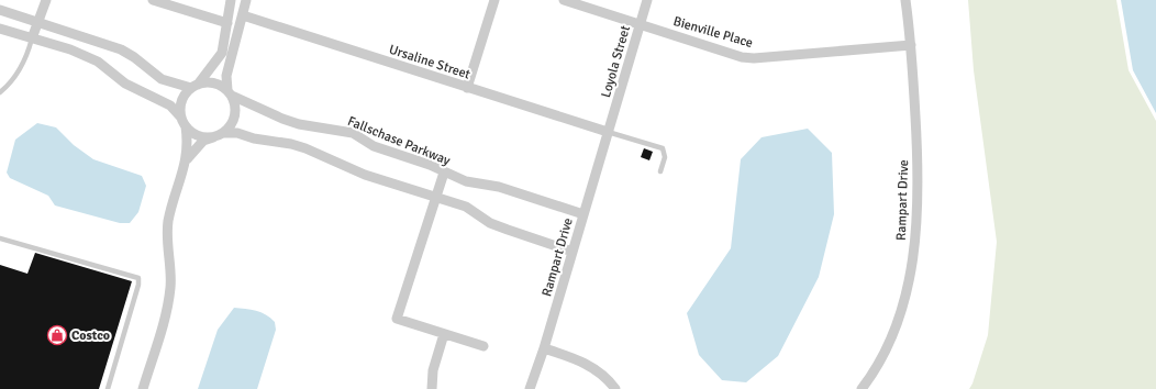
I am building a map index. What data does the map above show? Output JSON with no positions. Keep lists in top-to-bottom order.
{
  "streets": {
    "street": [
      "Bienville Place",
      "Ursaline Street",
      "Loyola Street",
      "Fallschase Parkway",
      "Rampart Drive"
    ]
  },
  "crossings": [
    ["Bienville Place", "Loyola Street"],
    ["Bienville Place", "Rampart Drive"],
    ["Ursaline Street", "Loyola Street"],
    ["Ursaline Street", "Rampart Drive"],
    ["Loyola Street", "Rampart Drive"],
    ["Fallschase Parkway", "Rampart Drive"]
  ],
  "places": {
    "shop": ["Costco"]
  }
}
